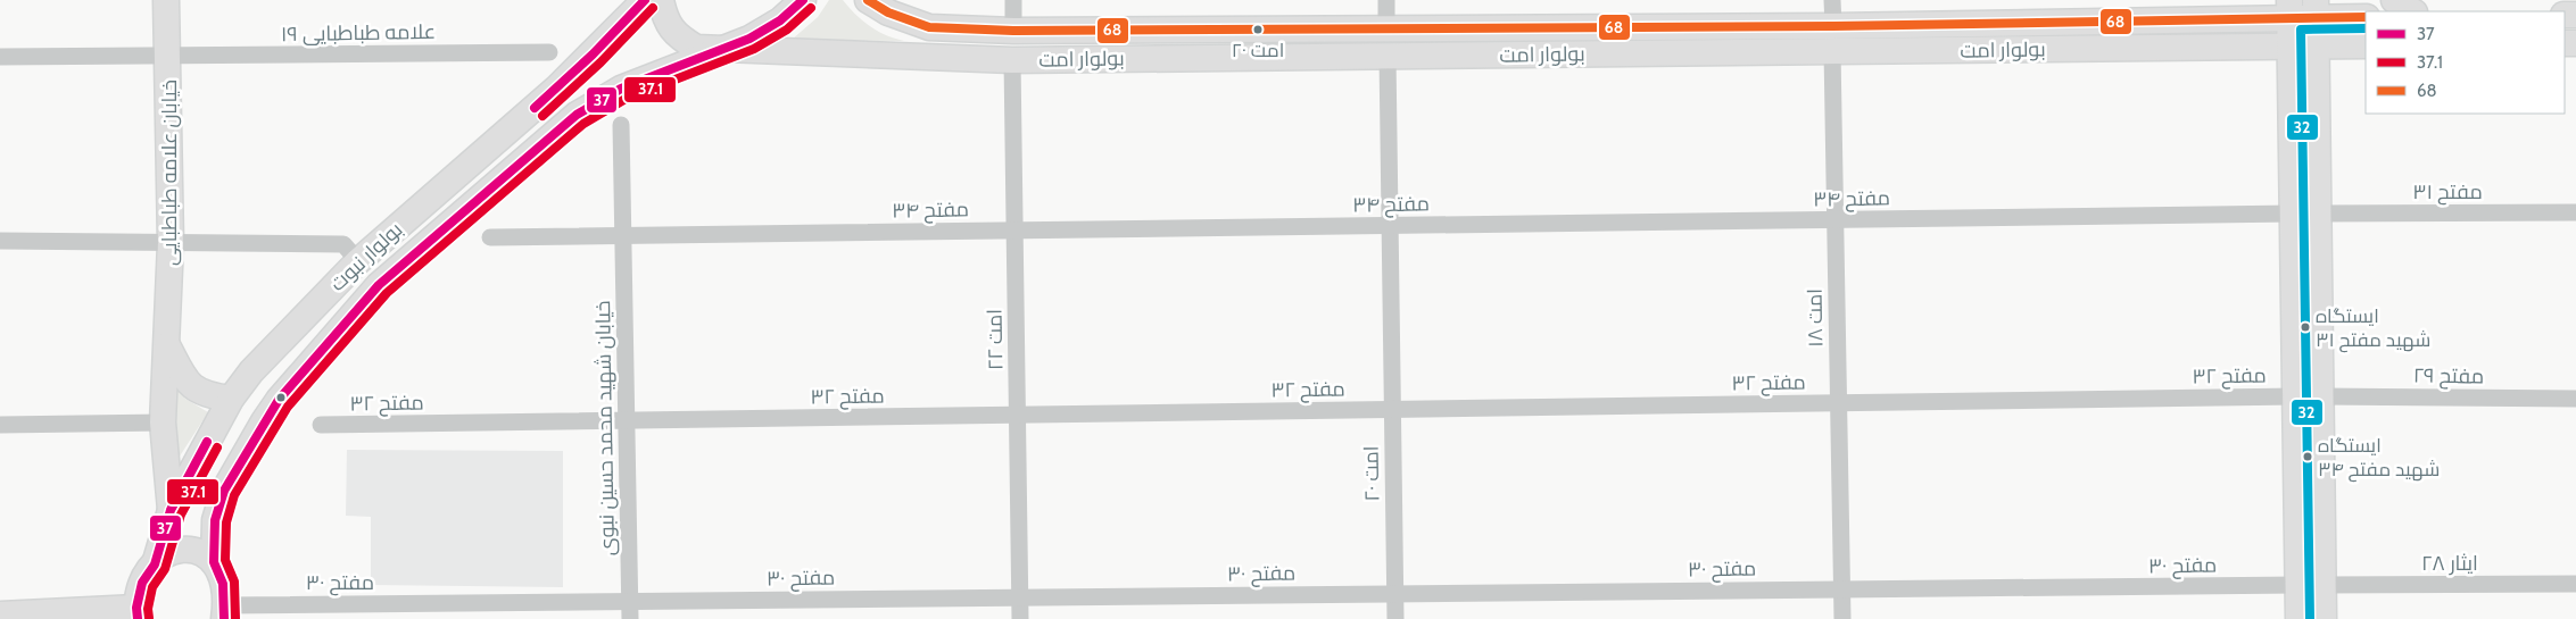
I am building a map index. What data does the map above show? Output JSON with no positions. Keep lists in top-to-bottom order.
{
  "streets": {
    "main road": ["بولوار امت", "خیابان علامه طباطبایی", "بولوار نبوت"],
    "street": [
      "علامه طباطبایی ۱۹",
      "مفتح ۳۱",
      "مفتح ۳۴",
      "امت ۱۸",
      "امت ۲۲",
      "مفتح ۳۲",
      "مفتح ۲۹",
      "خیابان شهید محمد حسین نبوی",
      "امت ۲۰",
      "ایثار ۲۸",
      "مفتح ۳۰"
    ]
  },
  "crossings": [
    ["علامه طباطبایی ۱۹", "خیابان علامه طباطبایی"],
    ["بولوار امت", "بولوار نبوت"],
    ["بولوار امت", "امت ۱۸"],
    ["بولوار امت", "امت ۲۲"],
    ["بولوار امت", "امت ۲۰"],
    ["خیابان علامه طباطبایی", "بولوار نبوت"],
    ["مفتح ۳۴", "امت ۱۸"],
    ["مفتح ۳۴", "امت ۲۲"],
    ["مفتح ۳۴", "خیابان شهید محمد حسین نبوی"],
    ["مفتح ۳۴", "امت ۲۰"],
    ["امت ۱۸", "مفتح ۳۲"],
    ["امت ۱۸", "مفتح ۳۰"],
    ["امت ۲۲", "مفتح ۳۲"],
    ["امت ۲۲", "مفتح ۳۰"],
    ["مفتح ۳۲", "خیابان شهید محمد حسین نبوی"],
    ["مفتح ۳۲", "امت ۲۰"],
    ["خیابان شهید محمد حسین نبوی", "مفتح ۳۰"],
    ["امت ۲۰", "مفتح ۳۰"]
  ],
  "places": ["امت ۲۰", "ایستگاه شهید مفتح ۳۱", "ایستگاه شهید مفتح ۳۴"],
  "lines": [
    "transit line 37",
    "transit line 68",
    "transit line 37.1",
    "transit line 32"
  ],
  "legend": ["37", "37.1", "68"]
}
